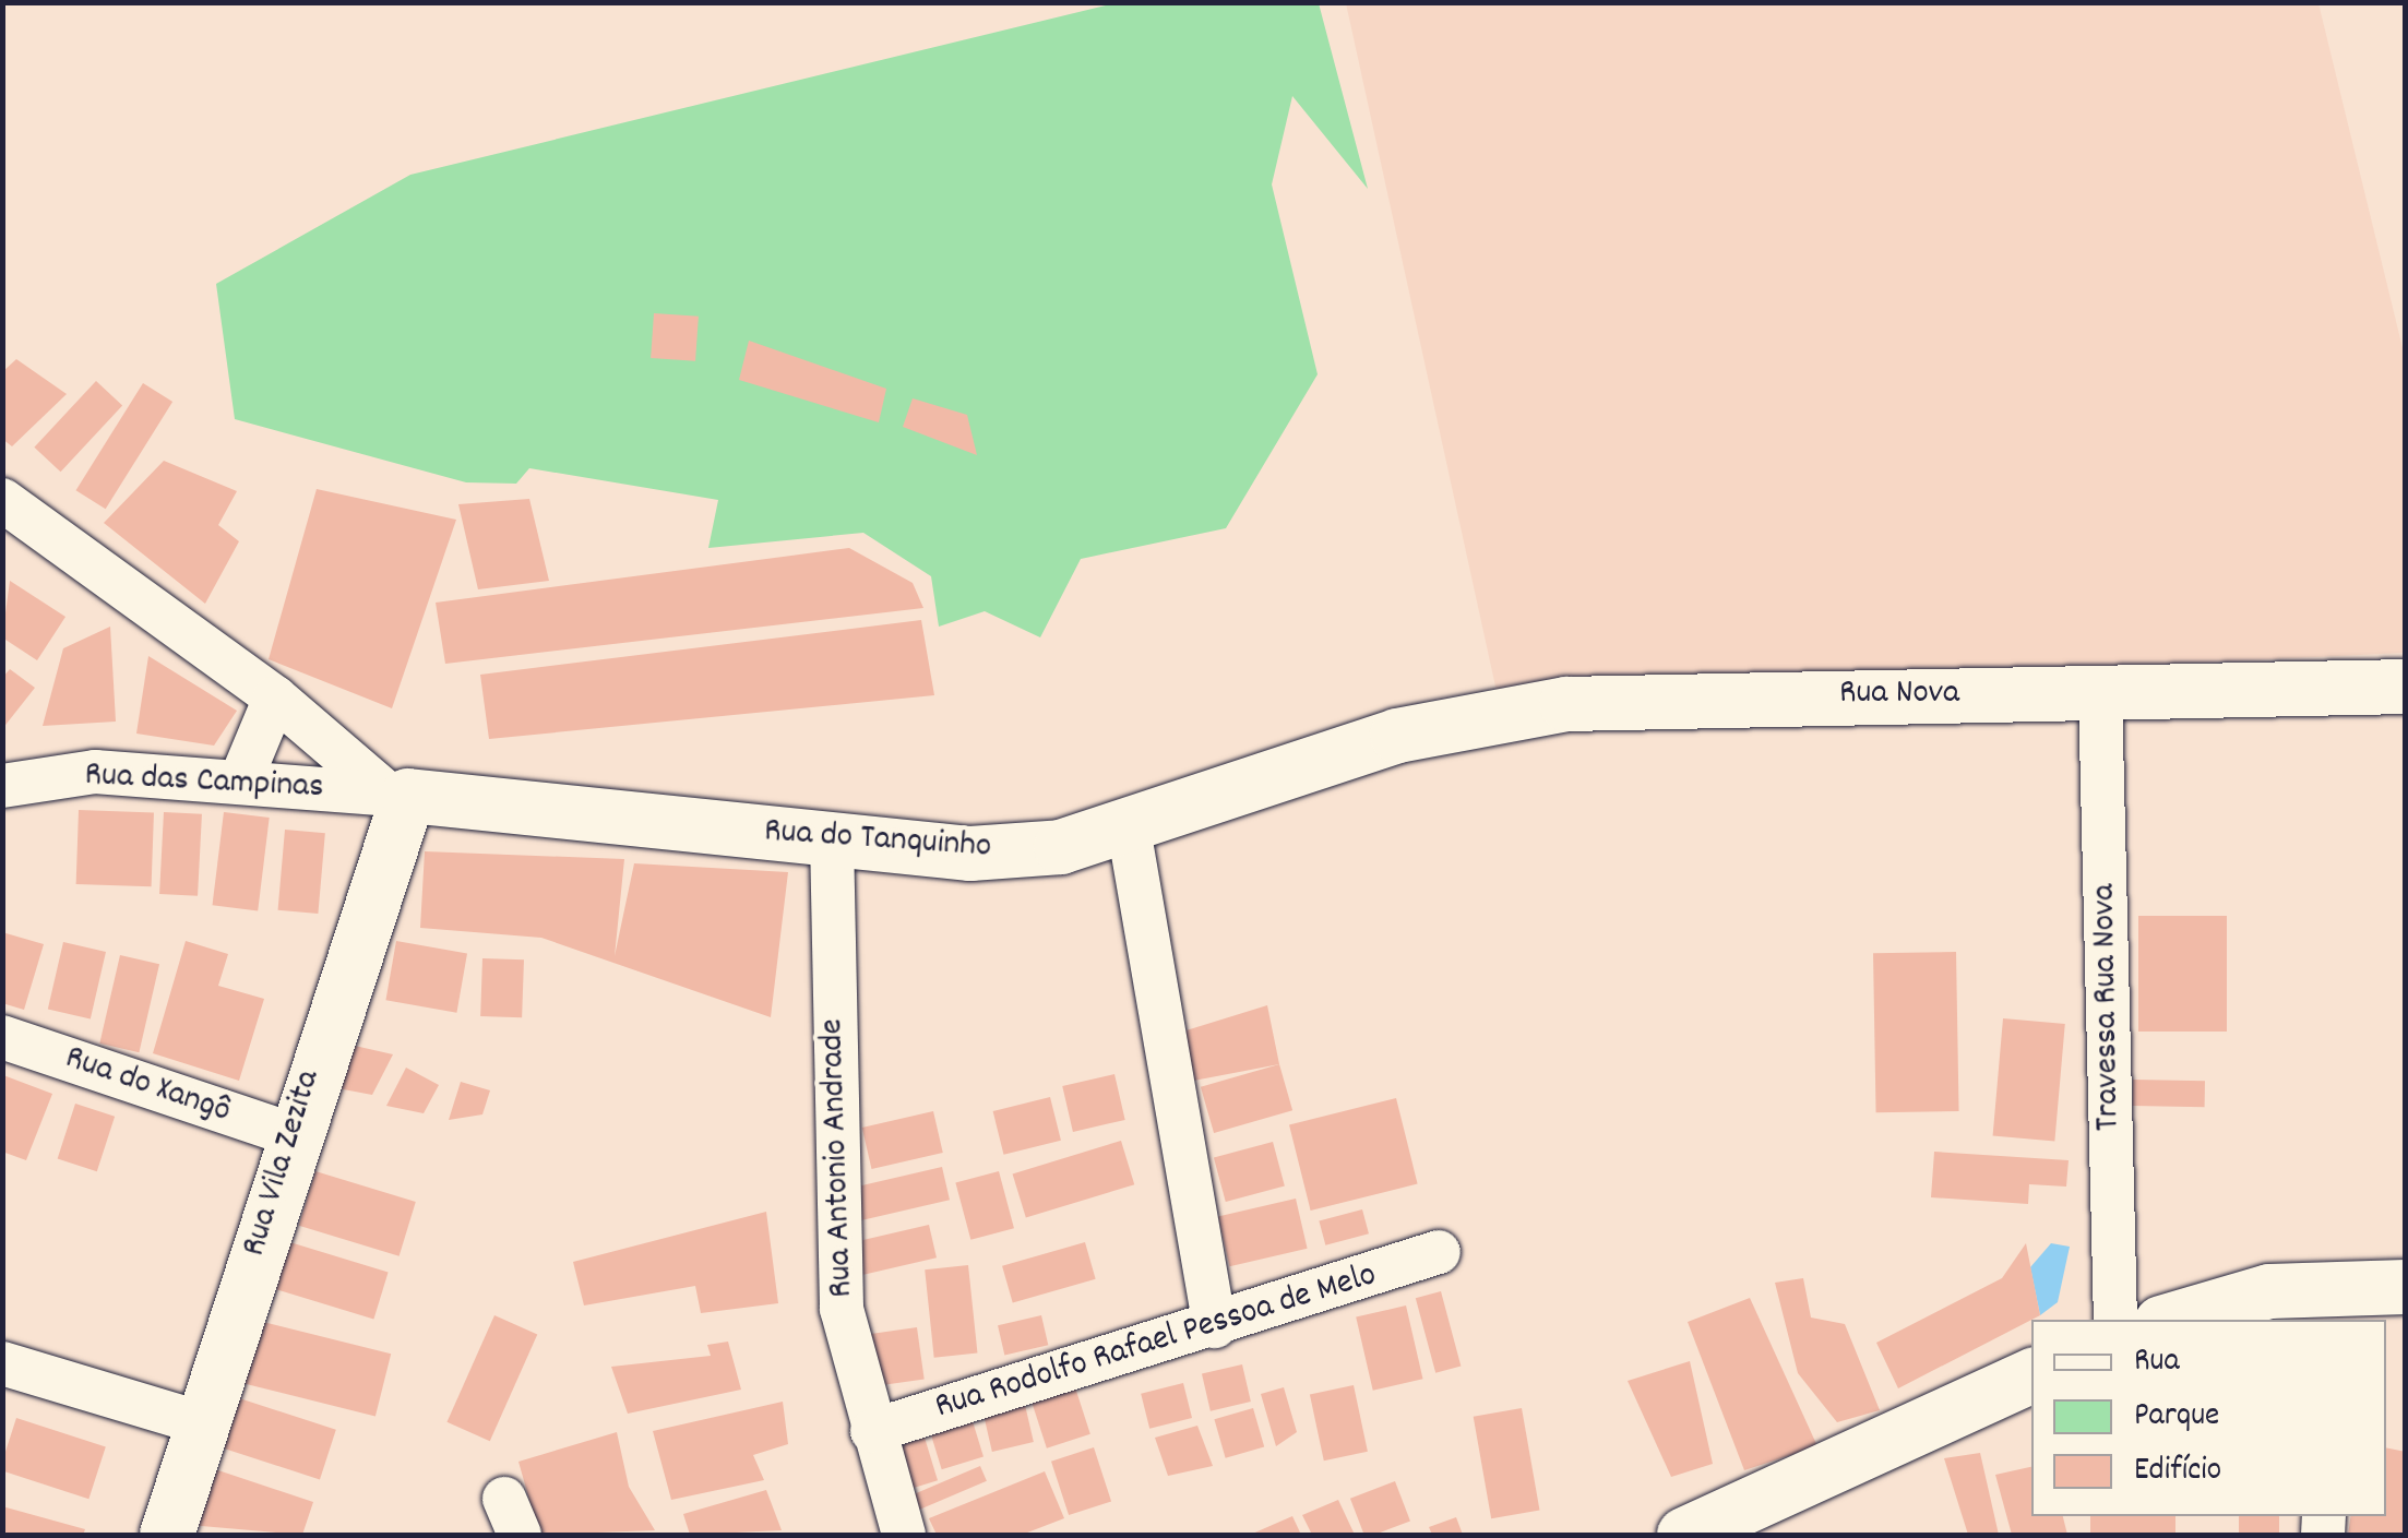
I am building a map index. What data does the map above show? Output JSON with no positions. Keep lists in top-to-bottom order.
{
  "streets": {
    "street": [
      "Rua Nova",
      "Rua das Campinas",
      "Rua do Tanquinho",
      "Travessa Rua Nova",
      "Rua do Xangô",
      "Rua Antonio Andrade",
      "Rua Vila Zezita",
      "Rua Rodolfo Rafael Pessoa de Melo"
    ]
  },
  "crossings": [
    ["Rua Nova", "Rua do Tanquinho"],
    ["Rua Nova", "Travessa Rua Nova"],
    ["Rua das Campinas", "Rua do Tanquinho"],
    ["Rua das Campinas", "Rua Vila Zezita"],
    ["Rua do Tanquinho", "Rua Antonio Andrade"],
    ["Rua do Tanquinho", "Rua Vila Zezita"],
    ["Rua do Xangô", "Rua Vila Zezita"],
    ["Rua Antonio Andrade", "Rua Rodolfo Rafael Pessoa de Melo"]
  ],
  "legend": ["Rua", "Parque", "Edifício"]
}
